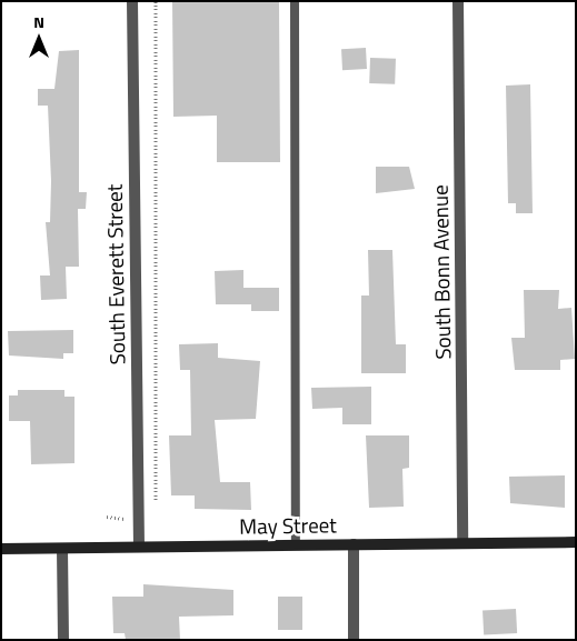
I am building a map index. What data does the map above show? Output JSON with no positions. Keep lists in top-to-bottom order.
{
  "streets": {
    "street": ["South Bonn Avenue", "South Everett Street", "May Street"]
  },
  "crossings": [
    ["South Bonn Avenue", "May Street"],
    ["South Everett Street", "May Street"]
  ],
  "north": "top"
}
